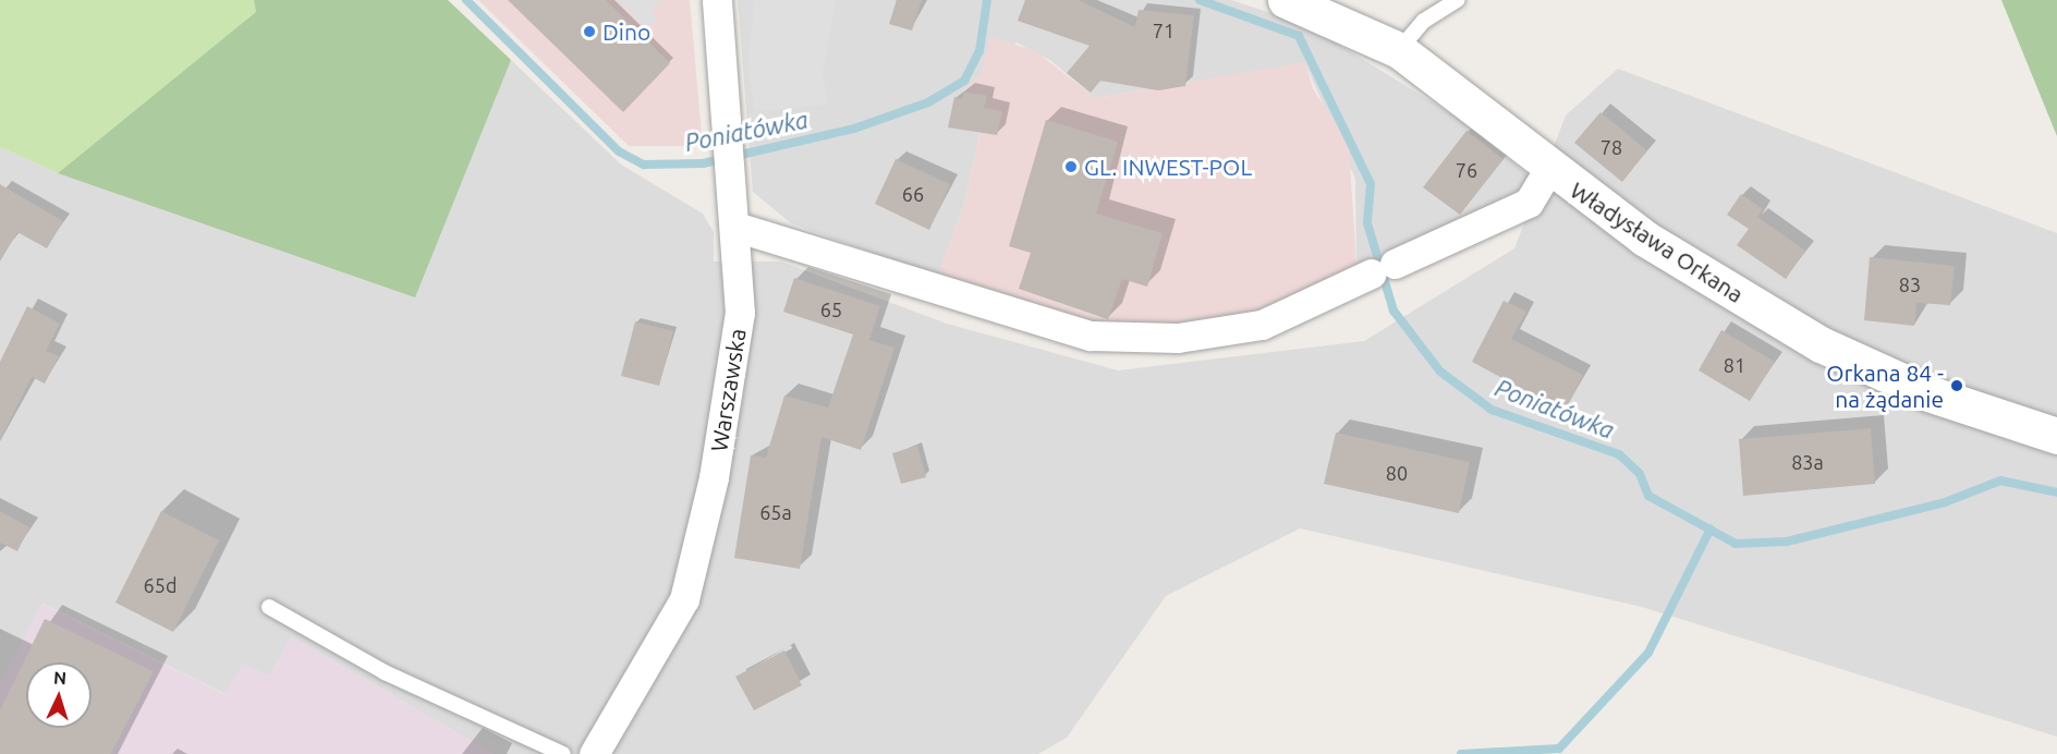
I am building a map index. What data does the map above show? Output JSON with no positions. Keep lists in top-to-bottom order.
{
  "streets": {
    "street": ["Władysława Orkana", "Warszawska"]
  },
  "water": ["Poniatówka"],
  "places": ["Dino", "GL. INWEST-POL", "Orkana 84 - na żądanie"],
  "house_numbers": [
    "71",
    "78",
    "76",
    "66",
    "83",
    "65",
    "81",
    "83a",
    "80",
    "65a",
    "65d"
  ],
  "north": "top"
}
